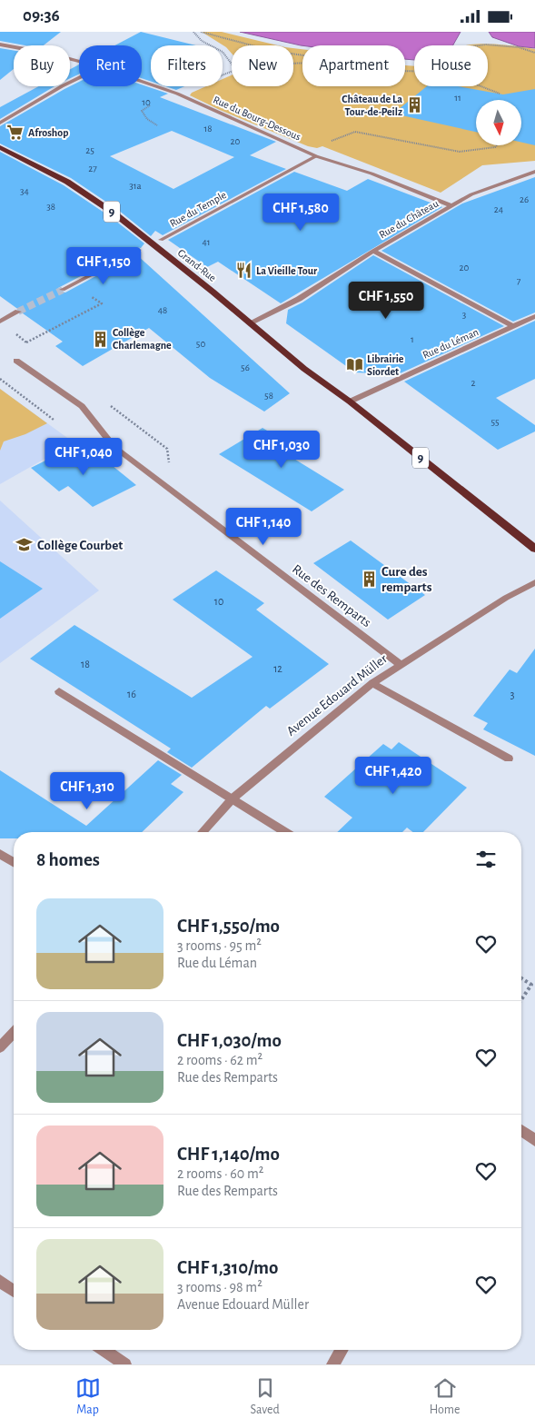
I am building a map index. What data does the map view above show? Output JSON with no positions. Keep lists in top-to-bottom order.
{
  "streets": {
    "main road": ["9", "Grand-Rue"],
    "street": [
      "Rue du Bourg-Dessous",
      "Rue du Temple",
      "Rue du Château",
      "Rue du Léman",
      "Rue des Remparts",
      "Avenue Edouard Müller"
    ]
  },
  "crossings": [
    ["Rue du Bourg-Dessous", "Rue du Temple"],
    ["Rue du Bourg-Dessous", "Rue du Château"],
    ["9", "Grand-Rue"],
    ["9", "Rue du Léman"],
    ["Rue du Château", "Grand-Rue"],
    ["Grand-Rue", "Rue du Léman"],
    ["Rue des Remparts", "Avenue Edouard Müller"]
  ],
  "places": {
    "building": ["Château de La Tour-de-Peilz", "Collège Charlemagne", "Cure des remparts"],
    "supermarket": ["Afroshop"],
    "restaurant": ["La Vieille Tour"],
    "library": ["Librairie Siordet"],
    "school or university": ["Collège Courbet"]
  },
  "house_numbers": [
    "11",
    "10",
    "18",
    "20",
    "25",
    "27",
    "31a",
    "34",
    "26",
    "38",
    "24",
    "41",
    "20",
    "7",
    "48",
    "3",
    "1",
    "50",
    "56",
    "2",
    "58",
    "55",
    "10",
    "18",
    "12",
    "16",
    "3"
  ],
  "north": "bottom",
  "page": {
    "status": "09:36",
    "chip": [
      "Buy",
      "Rent",
      "Filters",
      "New",
      "Apartment",
      "House"
    ],
    "price": [
      "CHF 1,580",
      "CHF 1,150",
      "CHF 1,550",
      "CHF 1,030",
      "CHF 1,040",
      "CHF 1,140",
      "CHF 1,420",
      "CHF 1,310"
    ],
    "heading": "8 homes",
    "list": [
      {
        "name": "CHF 1,550/mo",
        "note": "3 rooms · 95 m² · Rue du Léman"
      },
      {
        "name": "CHF 1,030/mo",
        "note": "2 rooms · 62 m² · Rue des Remparts"
      },
      {
        "name": "CHF 1,140/mo",
        "note": "2 rooms · 60 m² · Rue des Remparts"
      },
      {
        "name": "CHF 1,310/mo",
        "note": "3 rooms · 98 m² · Avenue Edouard Müller"
      }
    ],
    "tabs": ["Map", "Saved", "Home"]
  }
}
